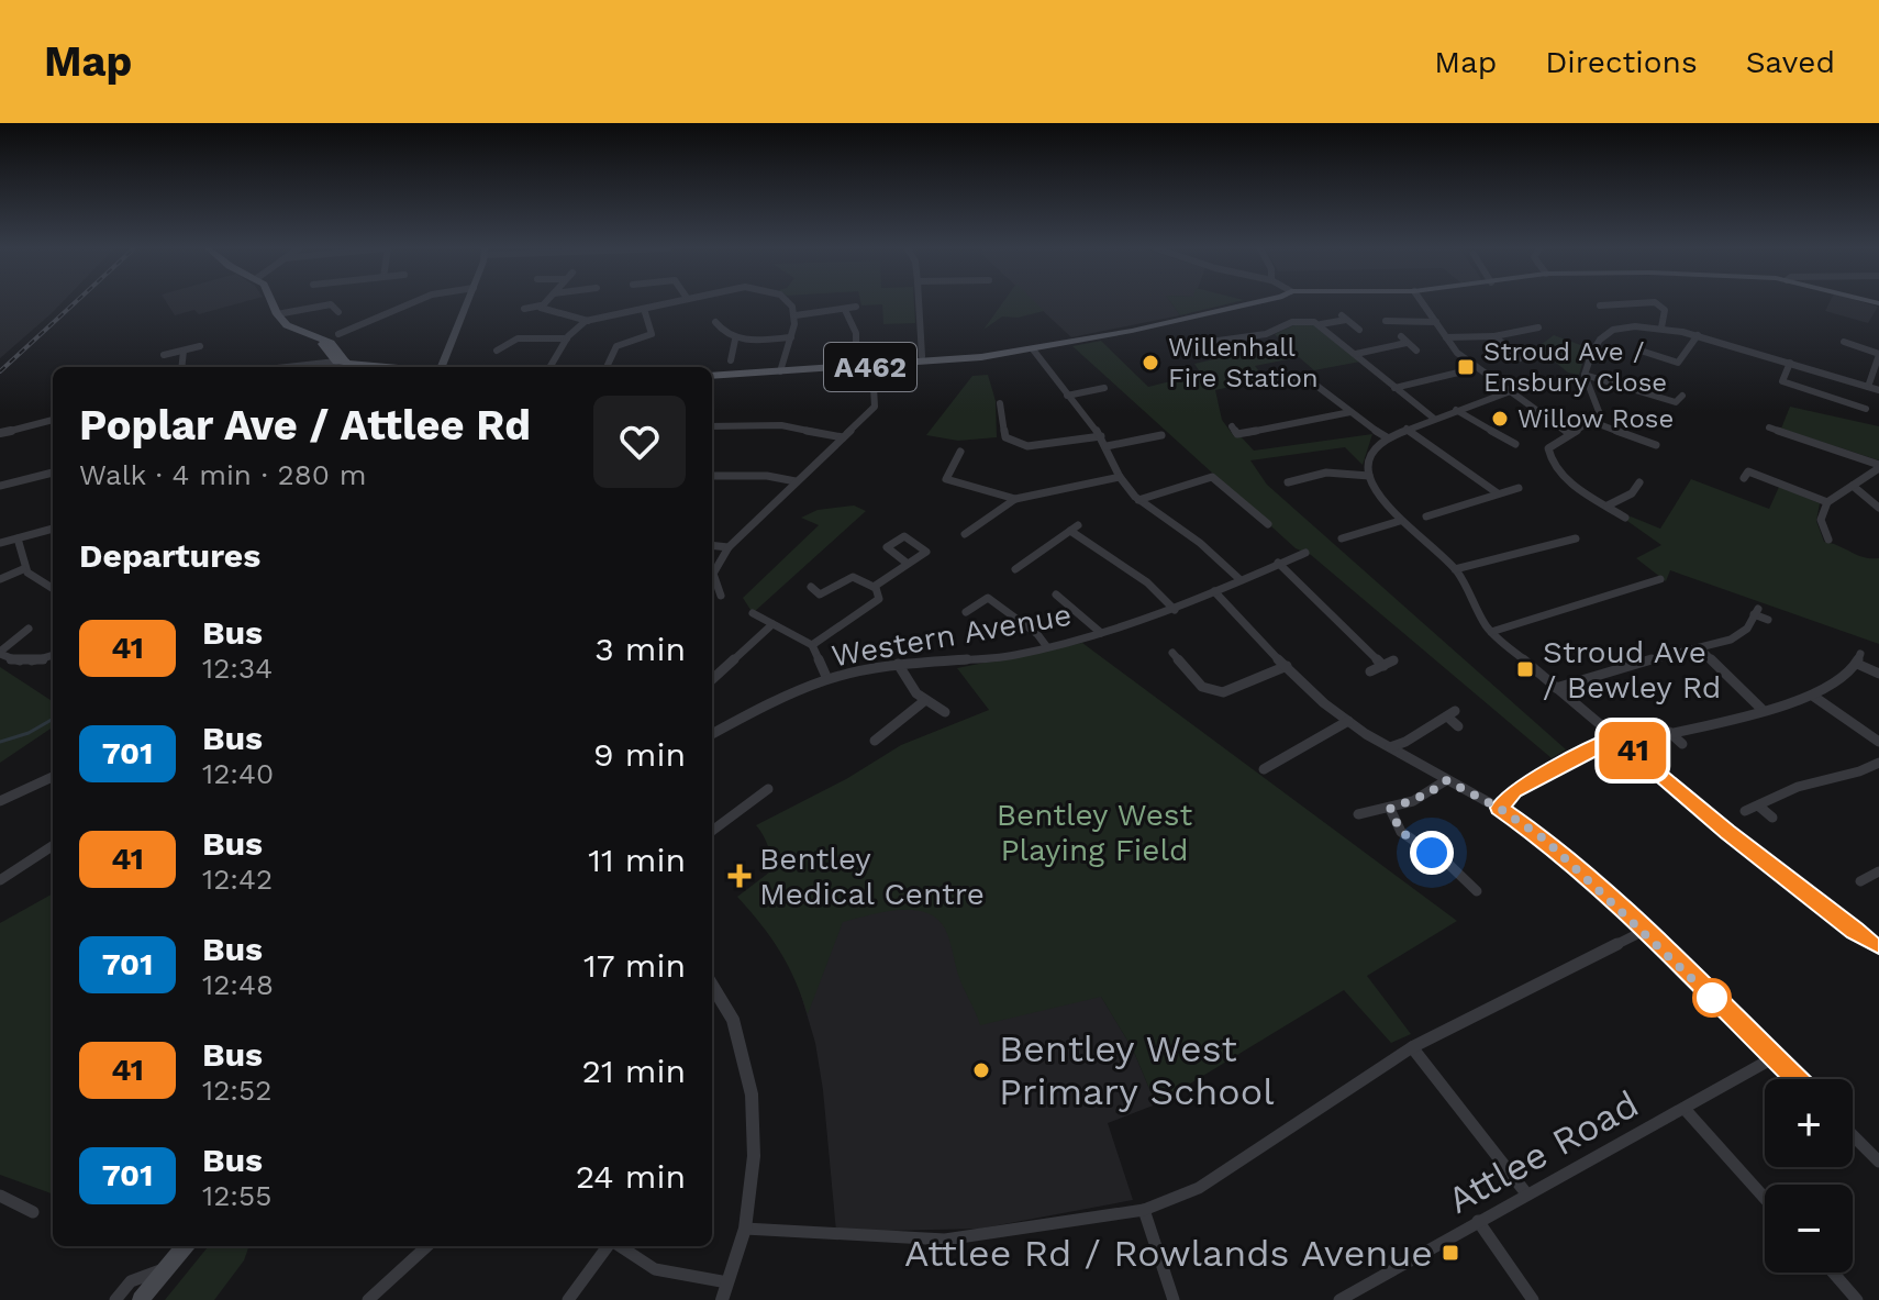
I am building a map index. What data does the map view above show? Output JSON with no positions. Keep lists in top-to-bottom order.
{
  "streets": {
    "main road": ["A462"],
    "street": ["Western Avenue", "Attlee Road"]
  },
  "parks": ["Bentley West Playing Field"],
  "places": {
    "other": ["Willenhall Fire Station", "Willow Rose", "Bentley West Primary School"],
    "transit": ["Stroud Ave / Ensbury Close", "Stroud Ave / Bewley Rd", "Attlee Rd / Rowlands Avenue"],
    "health": ["Bentley Medical Centre"]
  },
  "lines": ["bus line 41"],
  "page": {
    "header": "Map",
    "nav": ["Map", "Directions", "Saved"],
    "on_map": "41",
    "heading": [
      ["Poplar Ave / Attlee Rd", "Walk · 4 min · 280 m"],
      "Departures"
    ],
    "list": [
      {
        "mark": "41",
        "name": "Bus",
        "note": "12:34",
        "value": "3 min"
      },
      {
        "mark": "701",
        "name": "Bus",
        "note": "12:40",
        "value": "9 min"
      },
      {
        "mark": "41",
        "name": "Bus",
        "note": "12:42",
        "value": "11 min"
      },
      {
        "mark": "701",
        "name": "Bus",
        "note": "12:48",
        "value": "17 min"
      },
      {
        "mark": "41",
        "name": "Bus",
        "note": "12:52",
        "value": "21 min"
      },
      {
        "mark": "701",
        "name": "Bus",
        "note": "12:55",
        "value": "24 min"
      }
    ],
    "map_buttons": ["+", "−"]
  }
}
